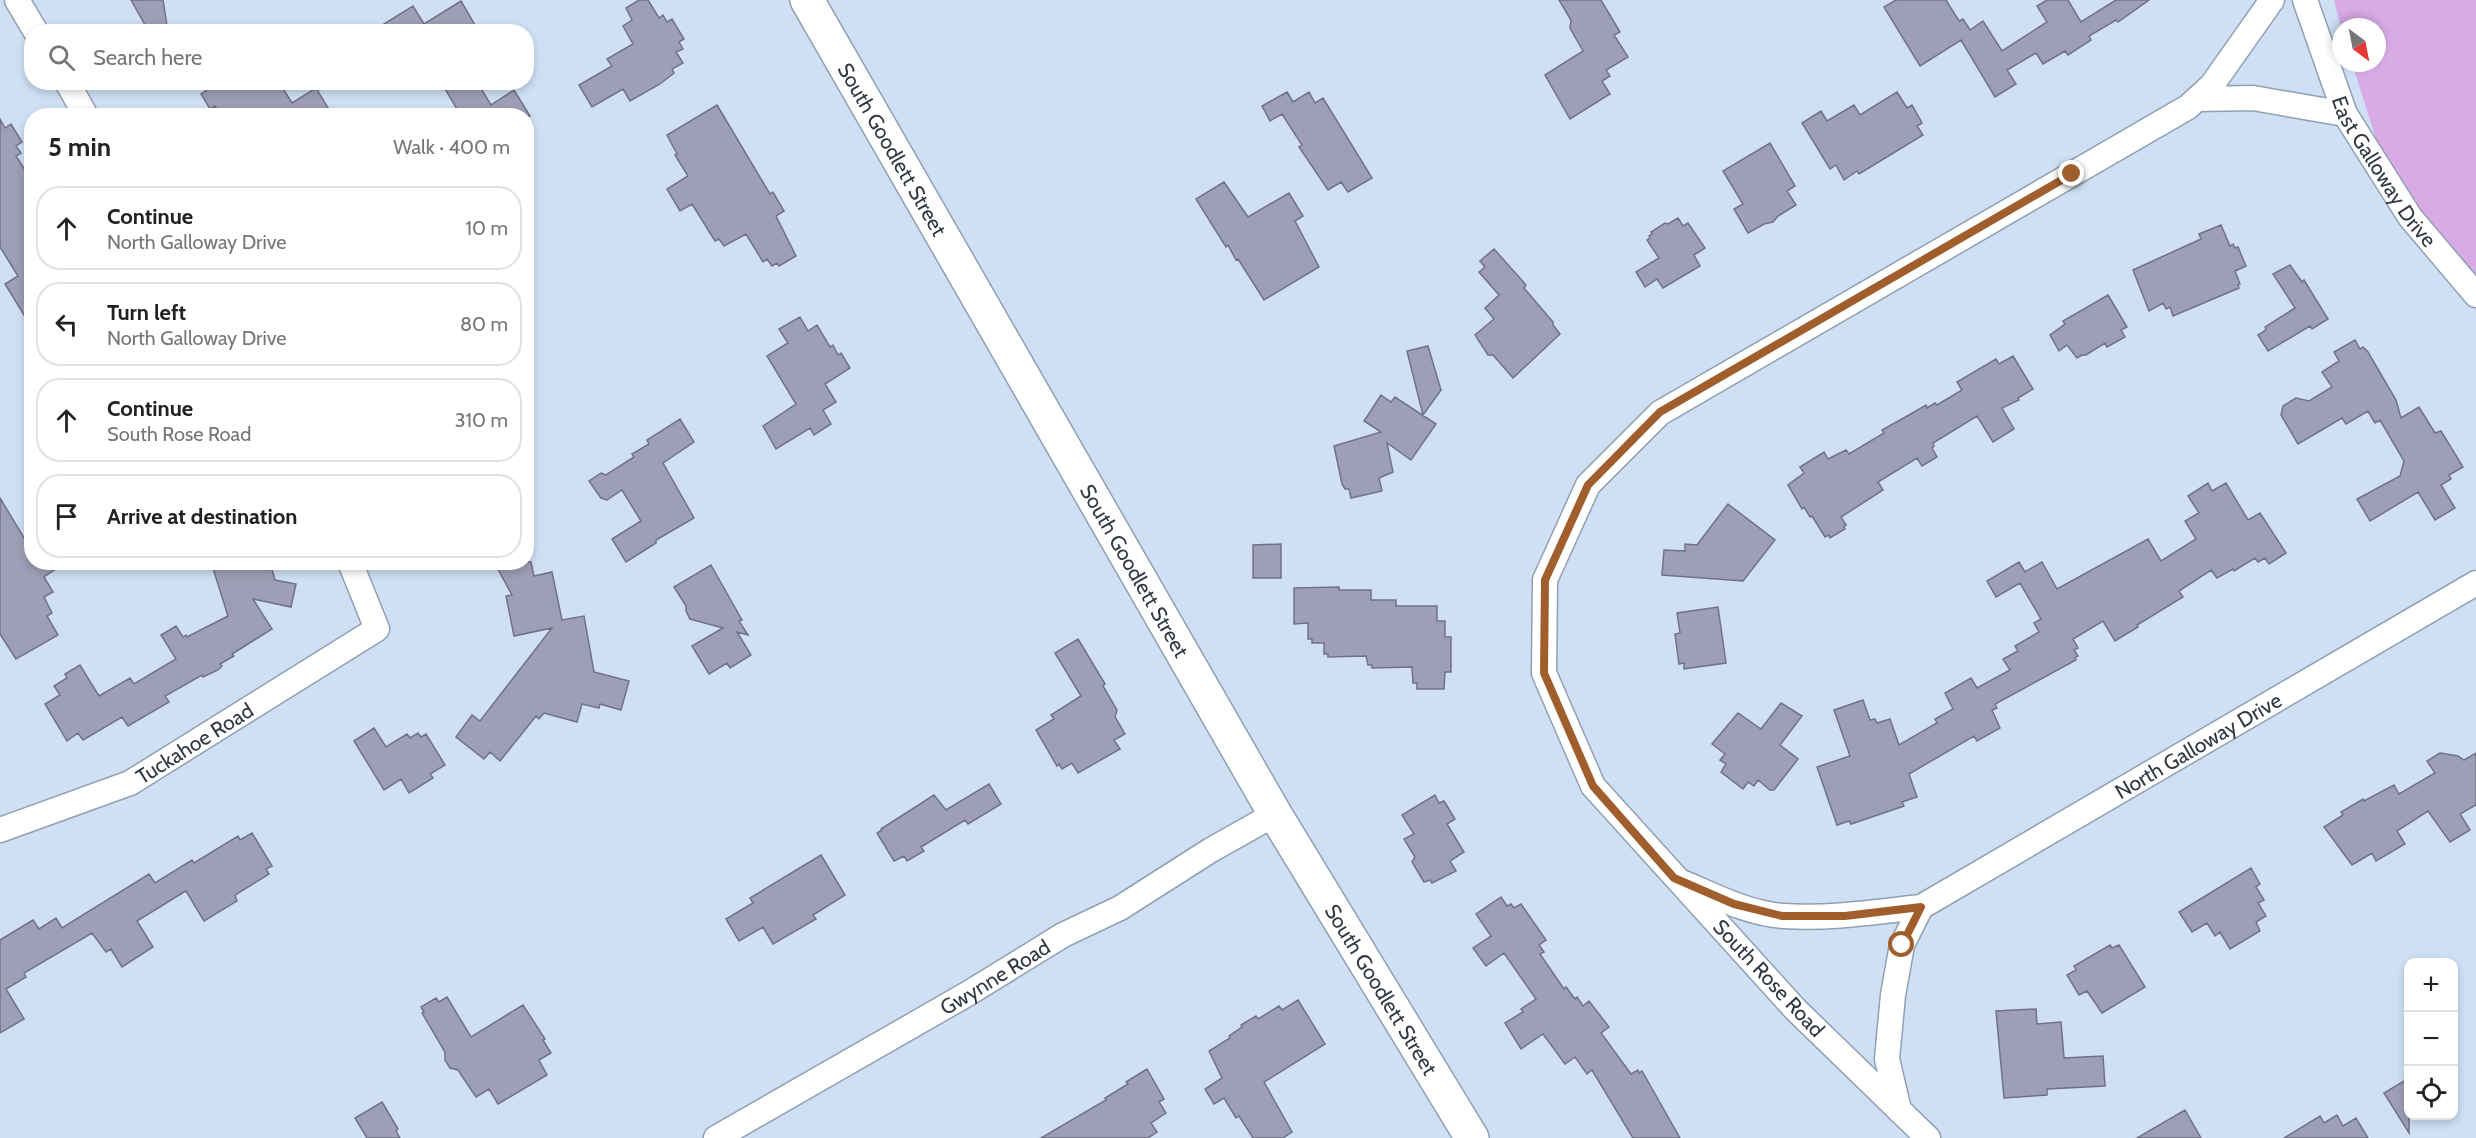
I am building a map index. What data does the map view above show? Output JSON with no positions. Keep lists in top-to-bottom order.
{
  "streets": {
    "main road": ["South Goodlett Street"],
    "street": [
      "East Galloway Drive",
      "Tuckahoe Road",
      "North Galloway Drive",
      "Gwynne Road",
      "South Rose Road"
    ]
  },
  "crossings": [
    ["South Goodlett Street", "Gwynne Road"],
    ["North Galloway Drive", "South Rose Road"]
  ],
  "north": "bottom right",
  "page": {
    "search": "Search here",
    "heading": ["5 min", "Walk · 400 m"],
    "list": [
      ["Continue", "North Galloway Drive", "10 m"],
      ["Turn left", "North Galloway Drive", "80 m"],
      ["Continue", "South Rose Road", "310 m"],
      "Arrive at destination"
    ],
    "map_buttons": ["+", "−"]
  }
}
